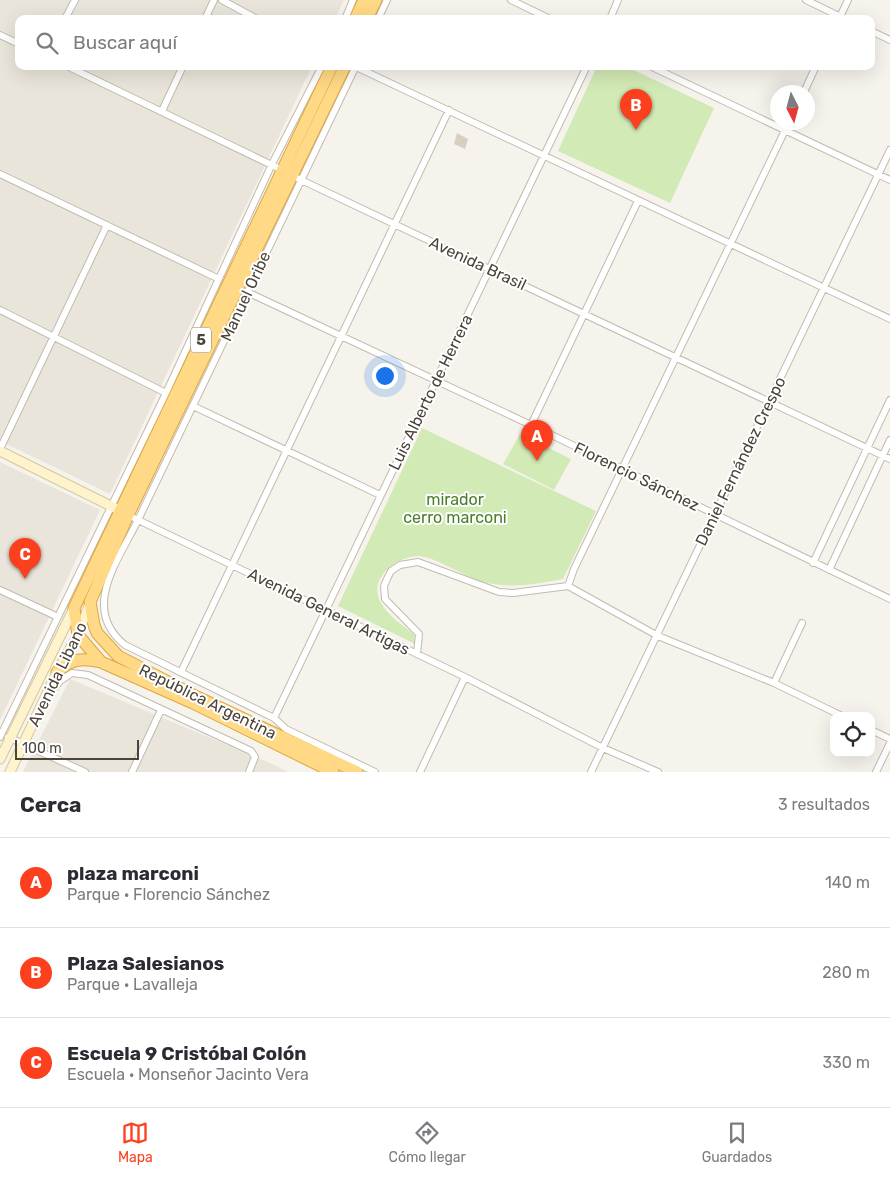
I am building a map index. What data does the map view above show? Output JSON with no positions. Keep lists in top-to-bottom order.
{
  "streets": {
    "highway": ["Manuel Oribe", "5", "República Argentina"],
    "main road": ["Avenida General Artigas", "Avenida Libano"],
    "street": [
      "Avenida Brasil",
      "Luis Alberto de Herrera",
      "Daniel Fernández Crespo",
      "Florencio Sánchez"
    ]
  },
  "crossings": [
    ["Avenida Brasil", "Manuel Oribe"],
    ["Avenida Brasil", "Luis Alberto de Herrera"],
    ["Avenida Brasil", "Daniel Fernández Crespo"],
    ["Manuel Oribe", "Florencio Sánchez"],
    ["Manuel Oribe", "Avenida General Artigas"],
    ["Manuel Oribe", "Avenida Libano"],
    ["Manuel Oribe", "República Argentina"],
    ["Luis Alberto de Herrera", "Florencio Sánchez"],
    ["Luis Alberto de Herrera", "Avenida General Artigas"],
    ["Daniel Fernández Crespo", "Florencio Sánchez"],
    ["Daniel Fernández Crespo", "Avenida General Artigas"],
    ["Avenida Libano", "República Argentina"]
  ],
  "parks": ["mirador cerro marconi"],
  "scale_bar": "100 m",
  "north": "bottom",
  "page": {
    "search": "Buscar aquí",
    "pins": ["B", "A", "C"],
    "scale": "100 m",
    "heading": ["Cerca", "3 resultados"],
    "list": [
      {
        "mark": "A",
        "name": "plaza marconi",
        "note": "Parque · Florencio Sánchez",
        "value": "140 m"
      },
      {
        "mark": "B",
        "name": "Plaza Salesianos",
        "note": "Parque · Lavalleja",
        "value": "280 m"
      },
      {
        "mark": "C",
        "name": "Escuela 9 Cristóbal Colón",
        "note": "Escuela · Monseñor Jacinto Vera",
        "value": "330 m"
      }
    ],
    "nav": ["Mapa", "Cómo llegar", "Guardados"]
  }
}
